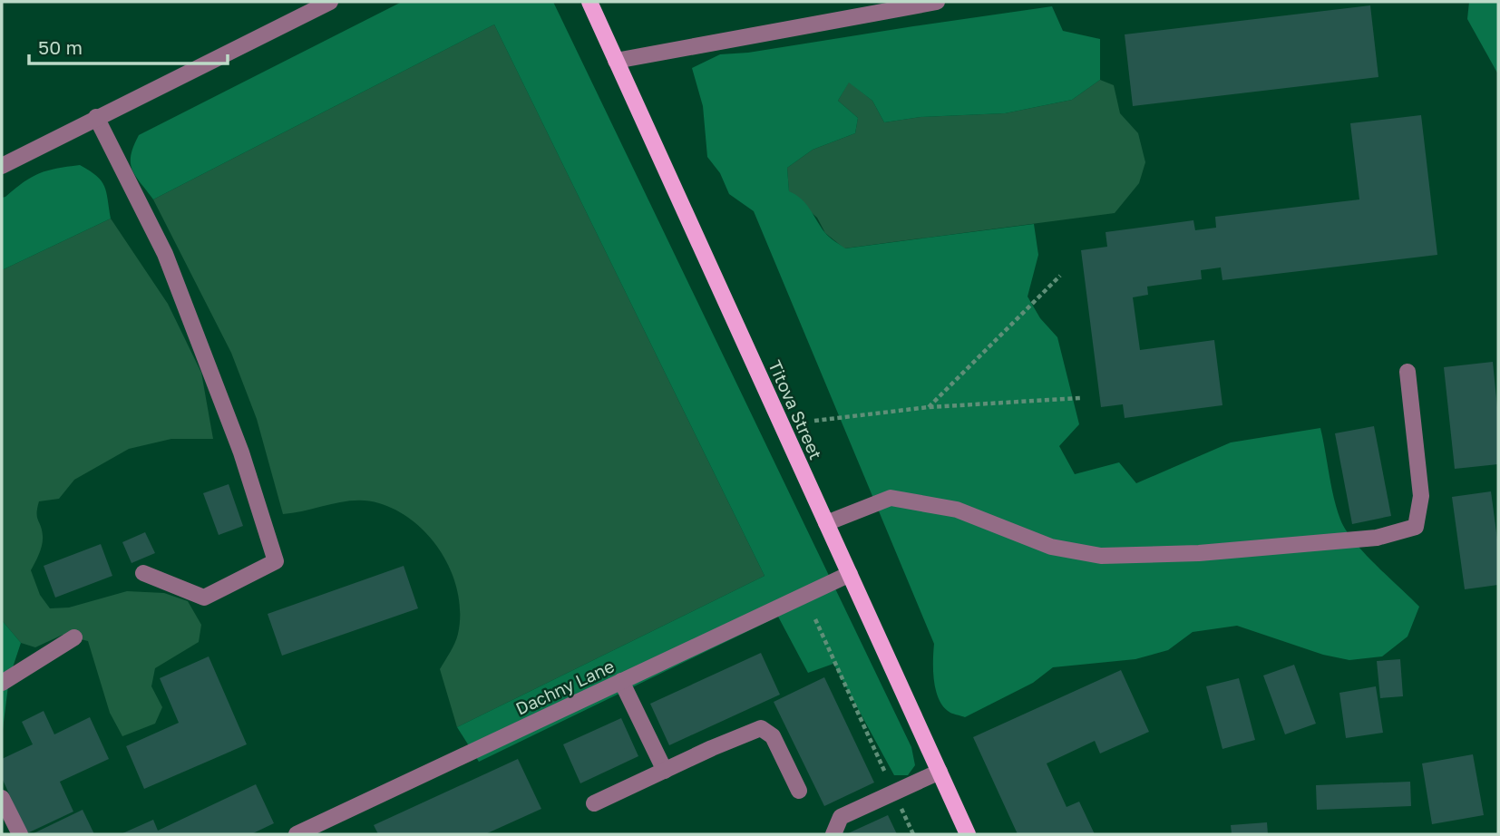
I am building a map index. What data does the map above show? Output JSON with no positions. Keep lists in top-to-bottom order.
{
  "streets": {
    "main road": ["Titova Street"],
    "street": ["Dachny Lane"]
  },
  "crossings": [
    ["Titova Street", "Dachny Lane"]
  ],
  "scale_bar": "50 m"
}
